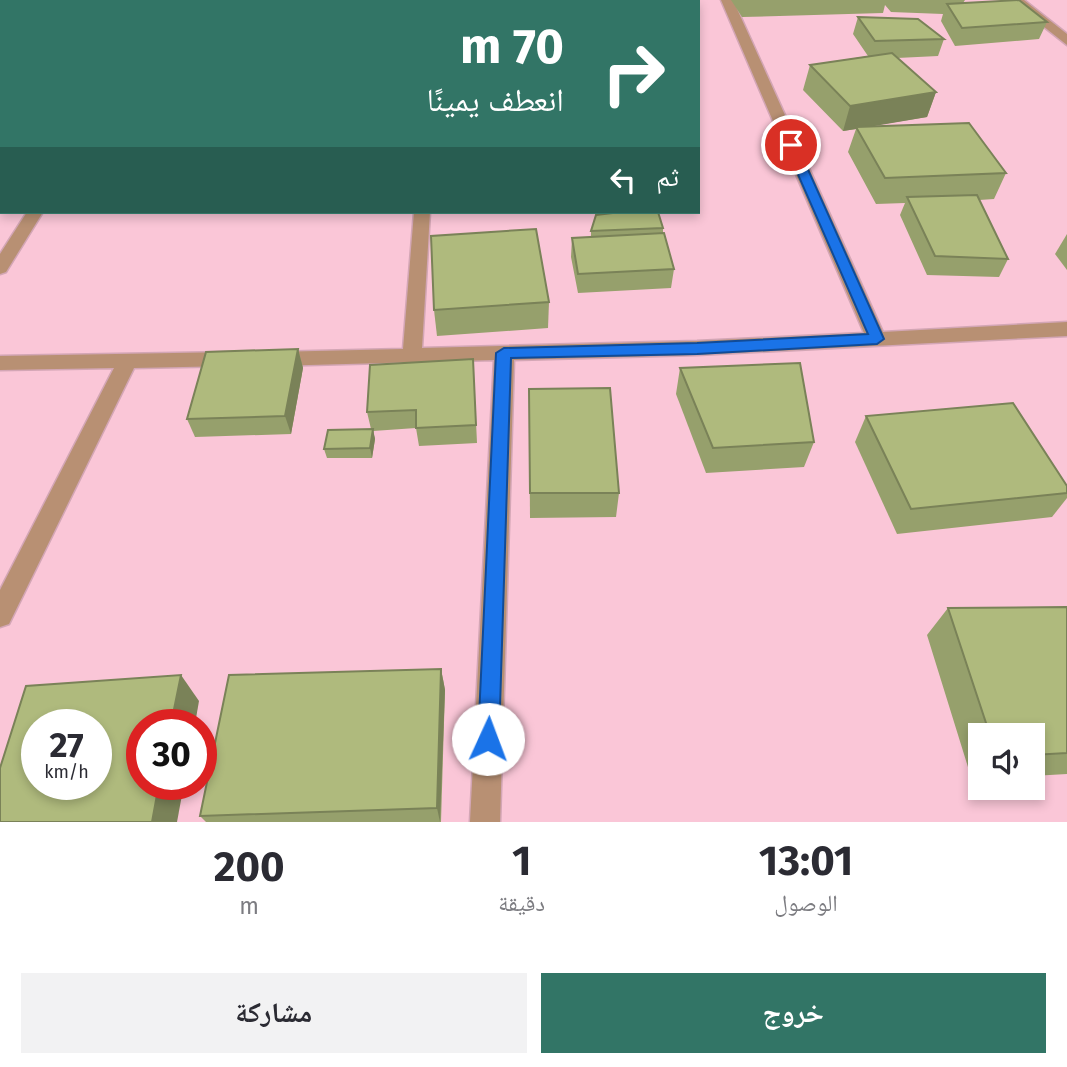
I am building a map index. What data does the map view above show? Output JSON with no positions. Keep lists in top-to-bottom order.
{
  "page": {
    "turn": ["70 m", "انعطف يمينًا"],
    "then": "ثم",
    "speed": "27 km/h",
    "limit": "30",
    "eta": [
      "13:01",
      "الوصول",
      "1",
      "دقيقة",
      "200",
      "m"
    ],
    "buttons": ["خروج", "مشاركة"]
  }
}
